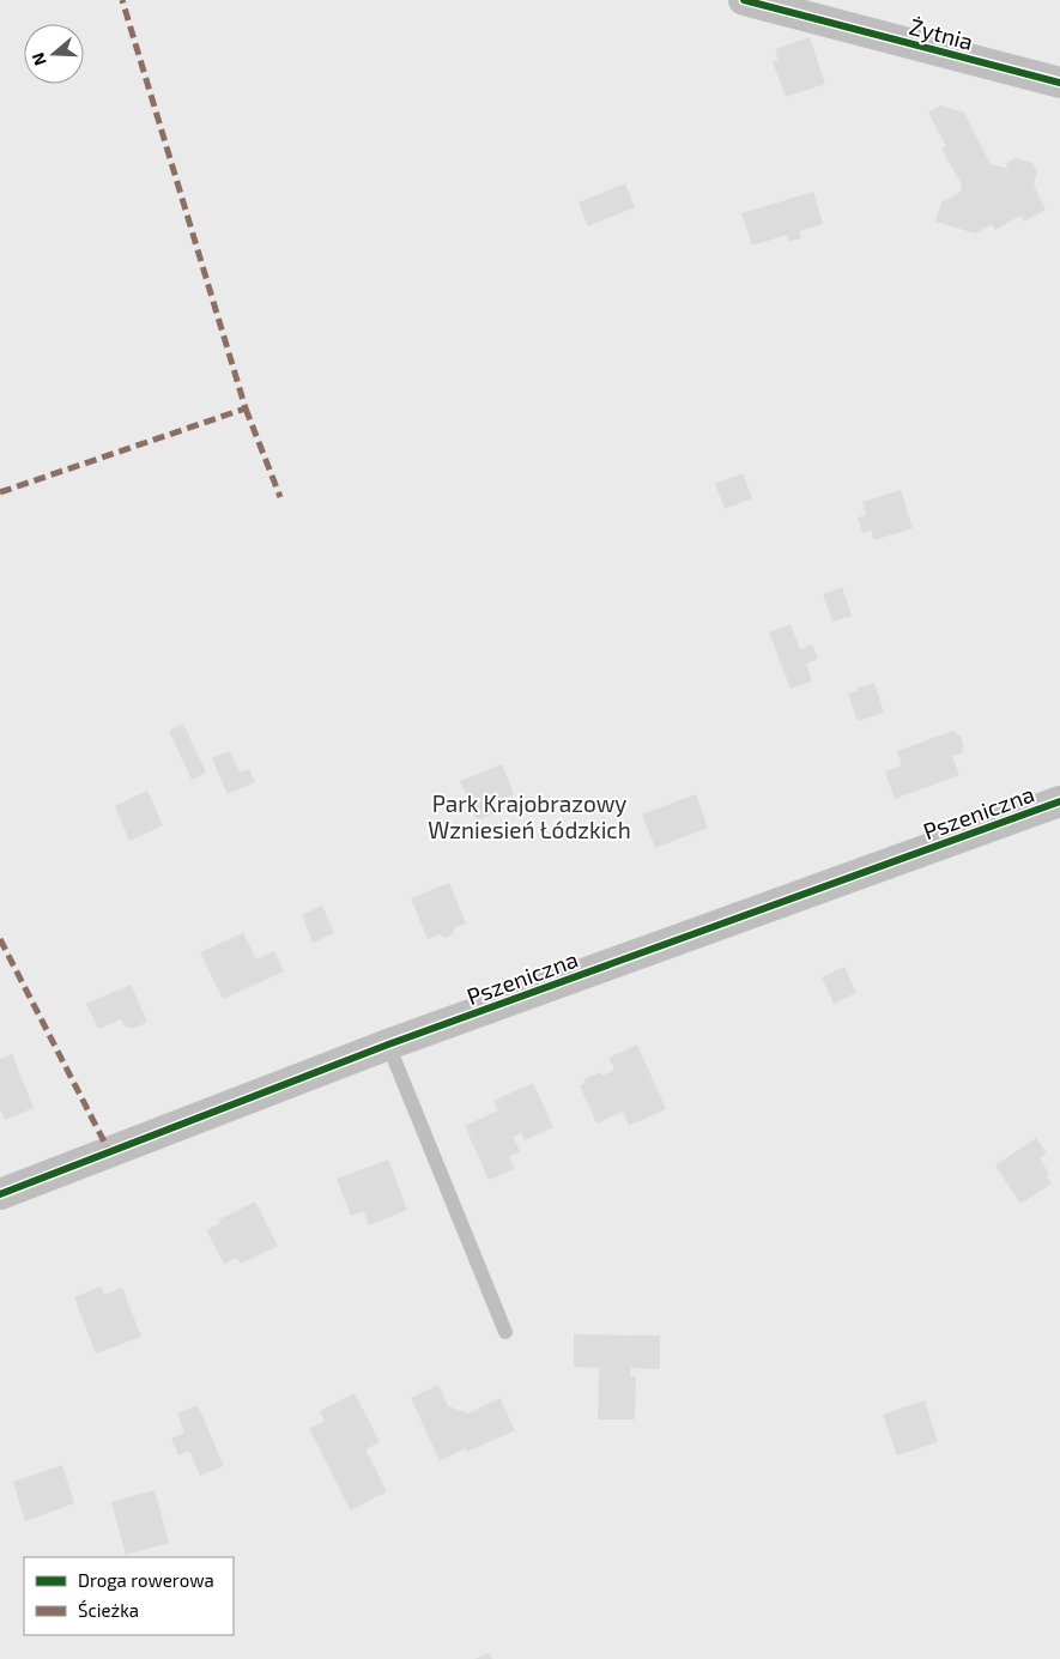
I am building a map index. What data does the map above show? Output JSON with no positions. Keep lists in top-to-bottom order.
{
  "streets": {
    "street": ["Żytnia", "Pszeniczna"]
  },
  "parks": ["Park Krajobrazowy Wzniesień Łódzkich"],
  "legend": ["Droga rowerowa", "Ścieżka"],
  "north": "left"
}
